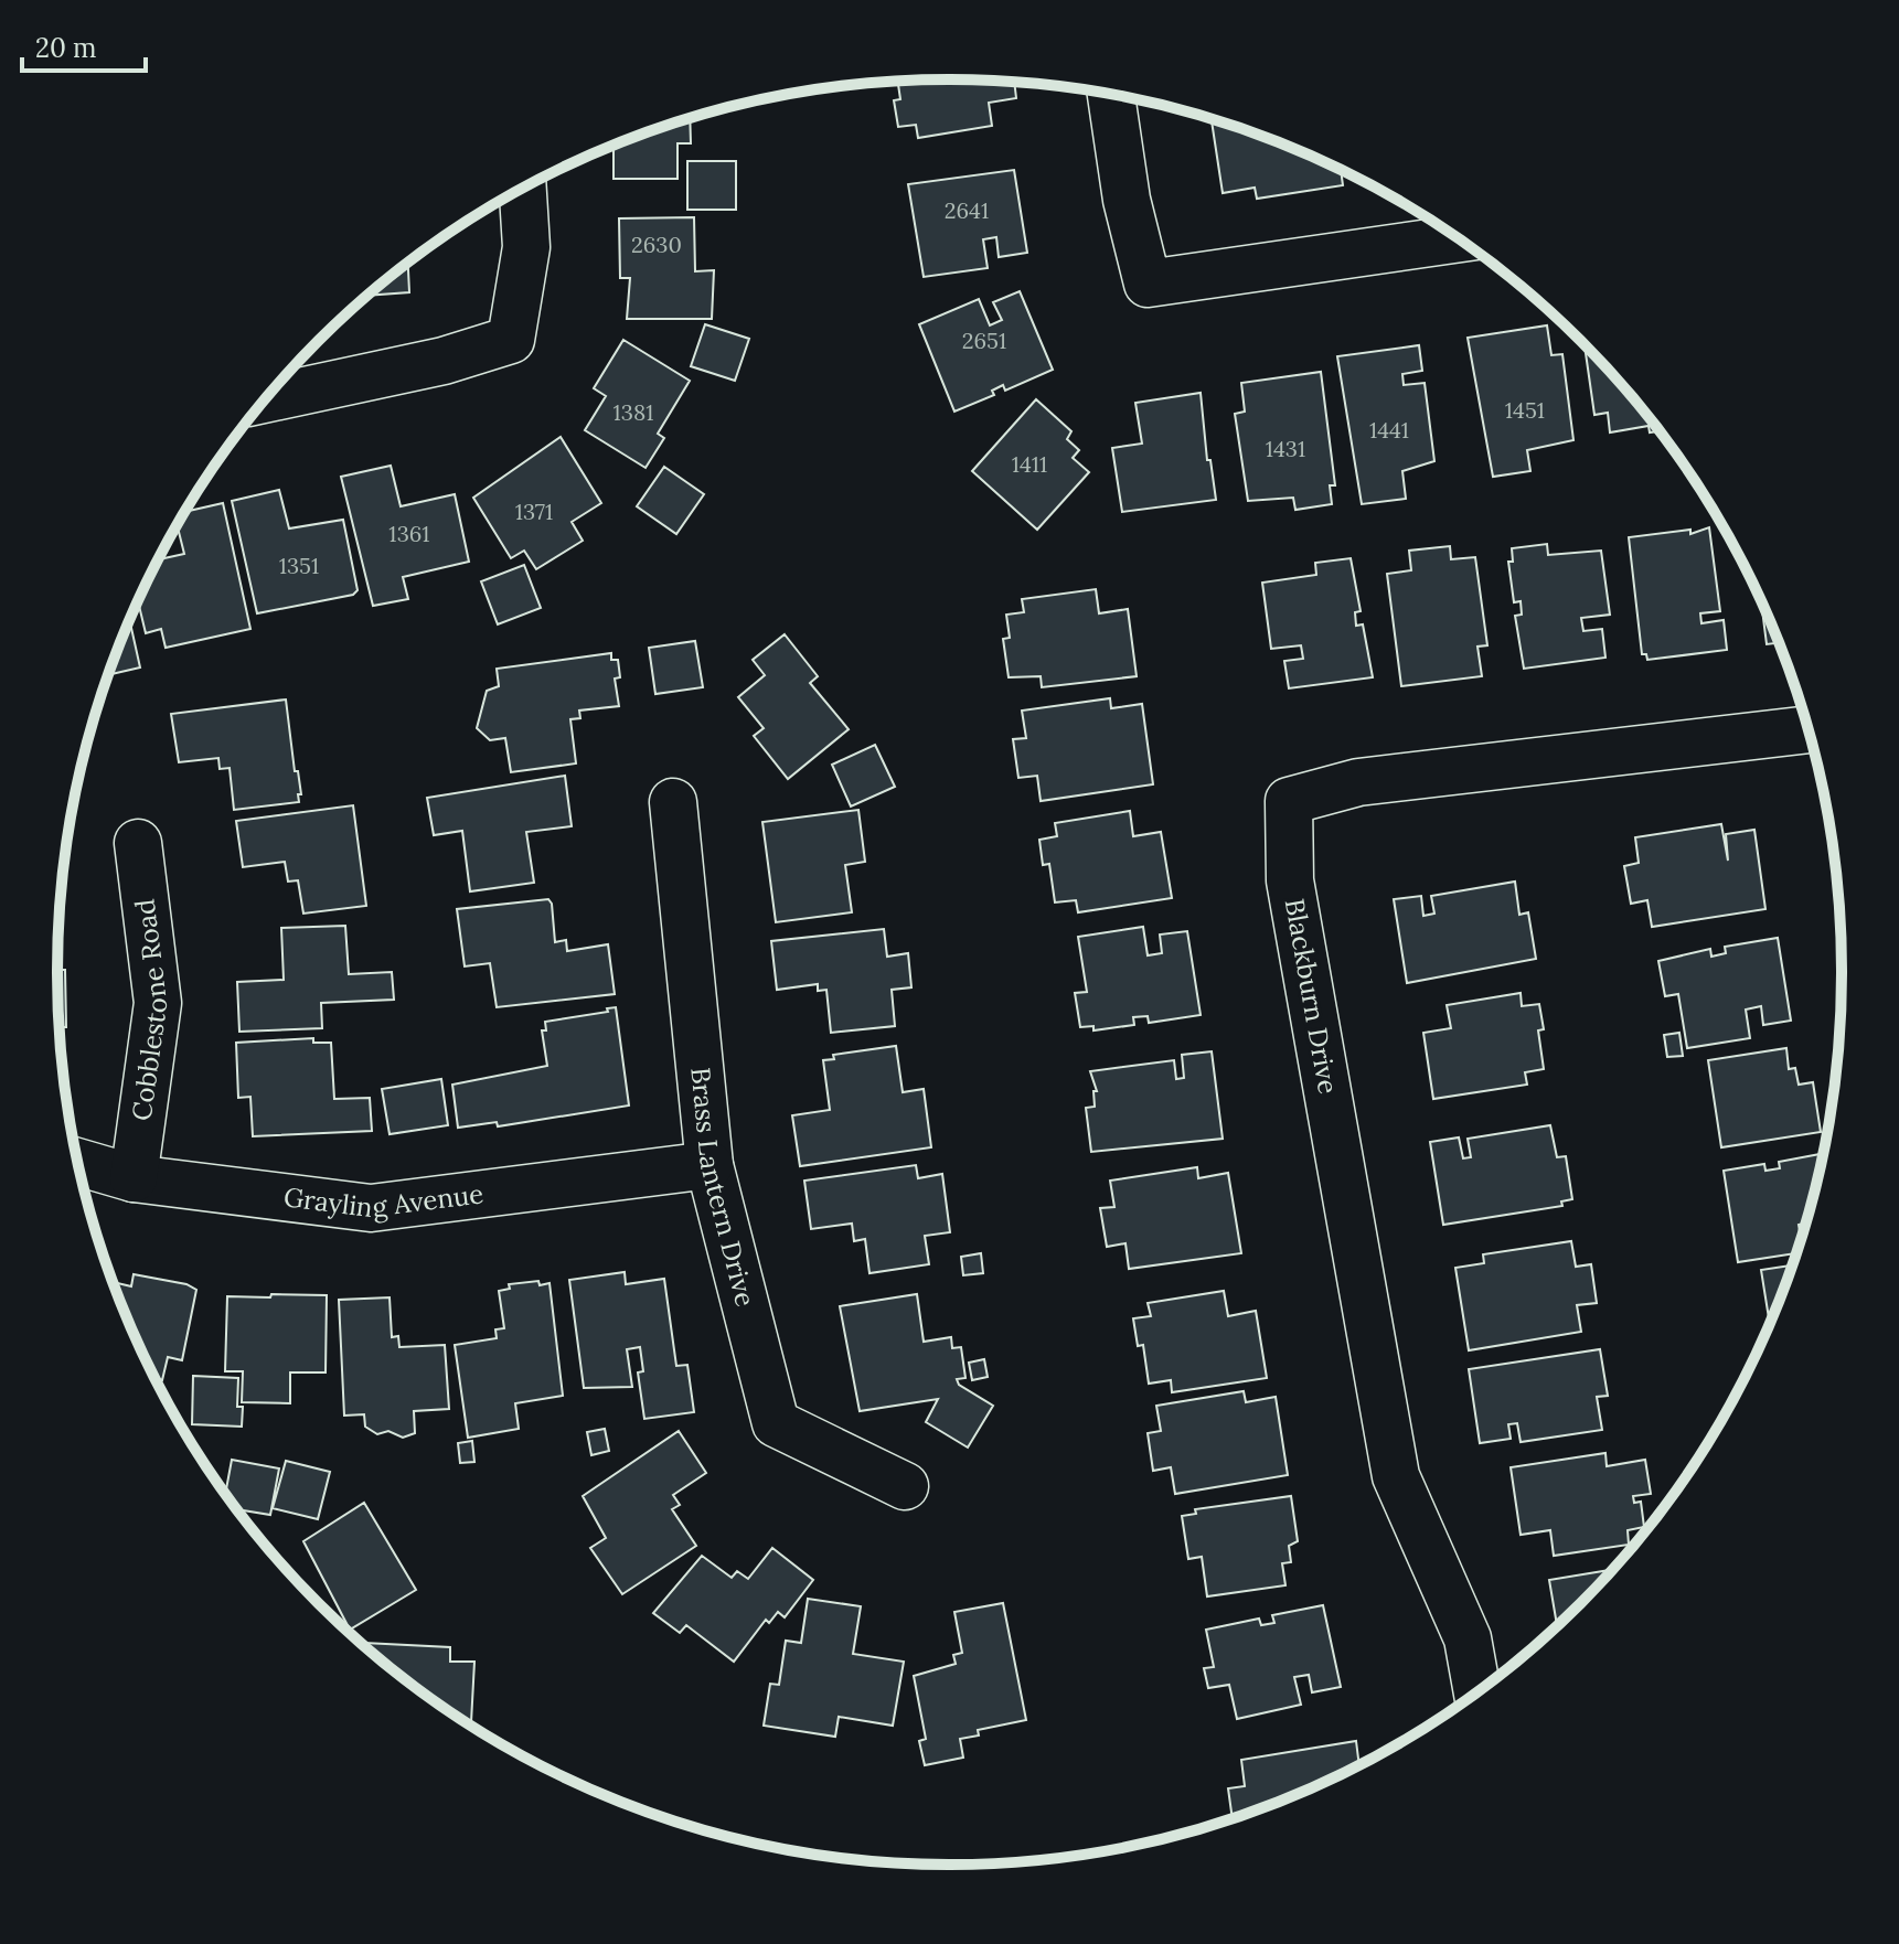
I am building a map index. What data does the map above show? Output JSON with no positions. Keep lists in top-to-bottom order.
{
  "streets": {
    "street": [
      "Blackburn Drive",
      "Cobblestone Road",
      "Brass Lantern Drive",
      "Grayling Avenue"
    ]
  },
  "crossings": [
    ["Cobblestone Road", "Grayling Avenue"],
    ["Brass Lantern Drive", "Grayling Avenue"]
  ],
  "house_numbers": [
    "2641",
    "2630",
    "2651",
    "1451",
    "1381",
    "1441",
    "1431",
    "1411",
    "1371",
    "1361",
    "1351"
  ],
  "scale_bar": "20 m"
}
